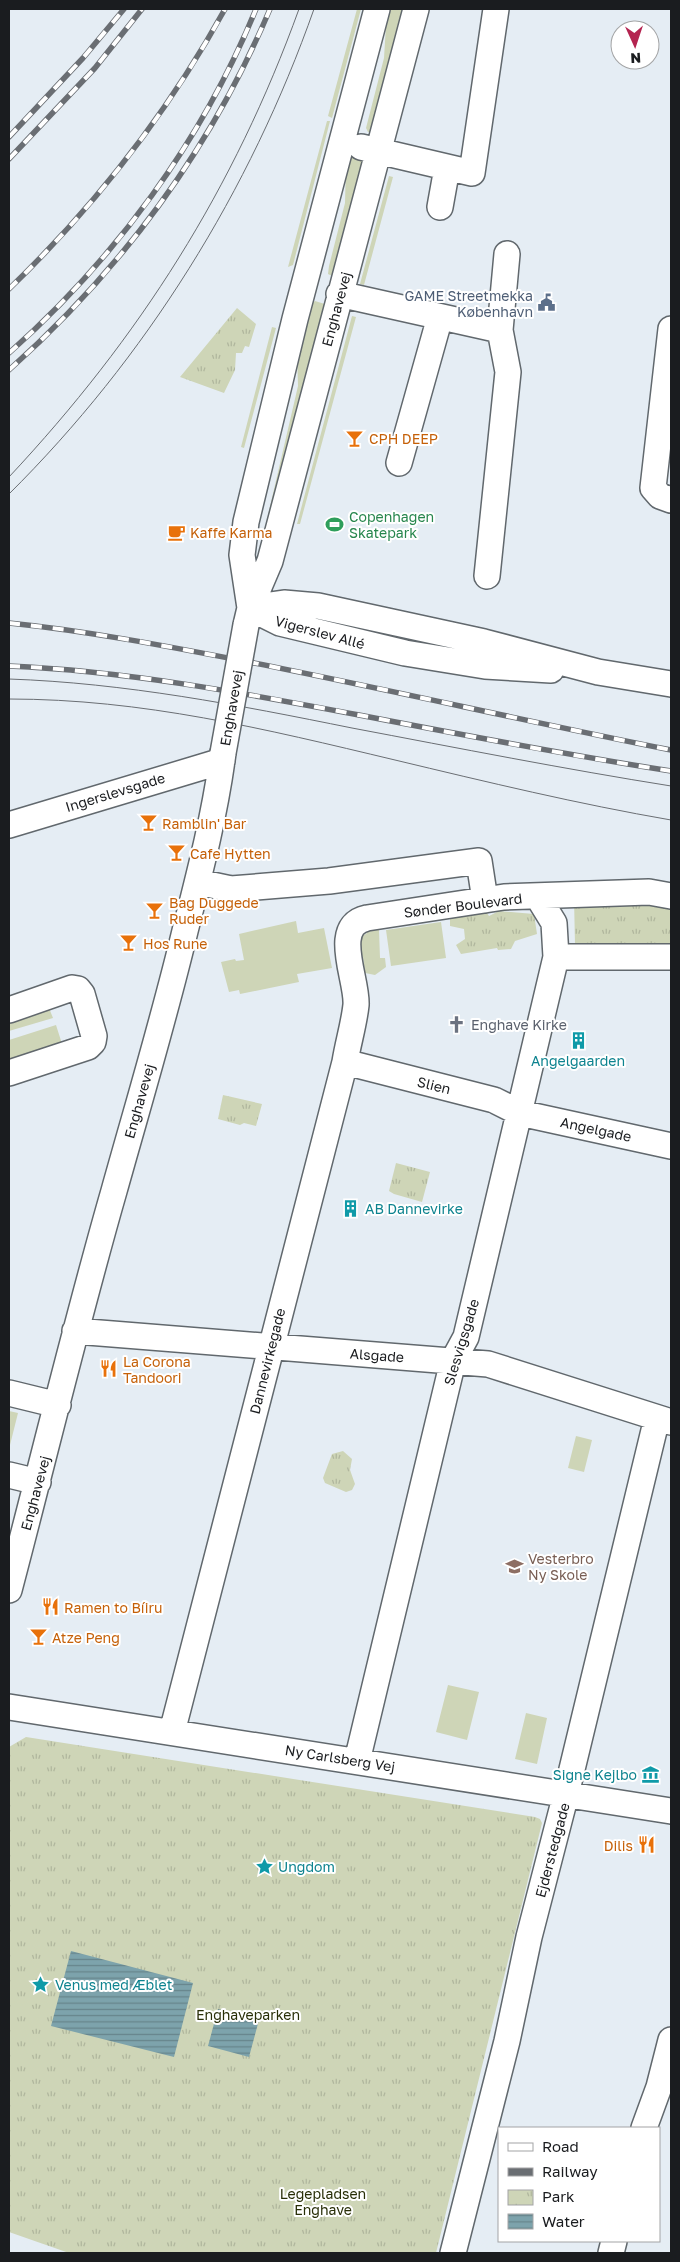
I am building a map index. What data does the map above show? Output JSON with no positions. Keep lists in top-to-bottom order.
{
  "streets": {
    "street": [
      "Enghavevej",
      "Vigerslev Allé",
      "Ingerslevsgade",
      "Sønder Boulevard",
      "Slien",
      "Angelgade",
      "Slesvigsgade",
      "Alsgade",
      "Dannevirkegade",
      "Ny Carlsberg Vej",
      "Ejderstedgade"
    ]
  },
  "crossings": [
    ["Enghavevej", "Vigerslev Allé"],
    ["Enghavevej", "Ingerslevsgade"],
    ["Enghavevej", "Alsgade"],
    ["Sønder Boulevard", "Slesvigsgade"],
    ["Sønder Boulevard", "Dannevirkegade"],
    ["Slien", "Angelgade"],
    ["Slien", "Slesvigsgade"],
    ["Slien", "Dannevirkegade"],
    ["Angelgade", "Slesvigsgade"],
    ["Slesvigsgade", "Alsgade"],
    ["Slesvigsgade", "Ny Carlsberg Vej"],
    ["Alsgade", "Dannevirkegade"],
    ["Alsgade", "Ejderstedgade"],
    ["Dannevirkegade", "Ny Carlsberg Vej"],
    ["Ny Carlsberg Vej", "Ejderstedgade"]
  ],
  "parks": ["Enghaveparken", "Legepladsen Enghave"],
  "places": {
    "public building": ["GAME Streetmekka København"],
    "bar": [
      "CPH DEEP",
      "Ramblin' Bar",
      "Cafe Hytten",
      "Bag Duggede Ruder",
      "Hos Rune",
      "Atze Peng"
    ],
    "sports": ["Copenhagen Skatepark"],
    "cafe": ["Kaffe Karma"],
    "church": ["Enghave Kirke"],
    "building": ["Angelgaarden", "AB Dannevirke"],
    "restaurant": ["La Corona Tandoori", "Ramen to Bíiru", "Dilis"],
    "school or university": ["Vesterbro Ny Skole"],
    "museum": ["Signe Kejlbo"],
    "place": ["Ungdom", "Venus med Æblet"]
  },
  "legend": [
    "Road",
    "Railway",
    "Park",
    "Water"
  ],
  "north": "bottom"
}
